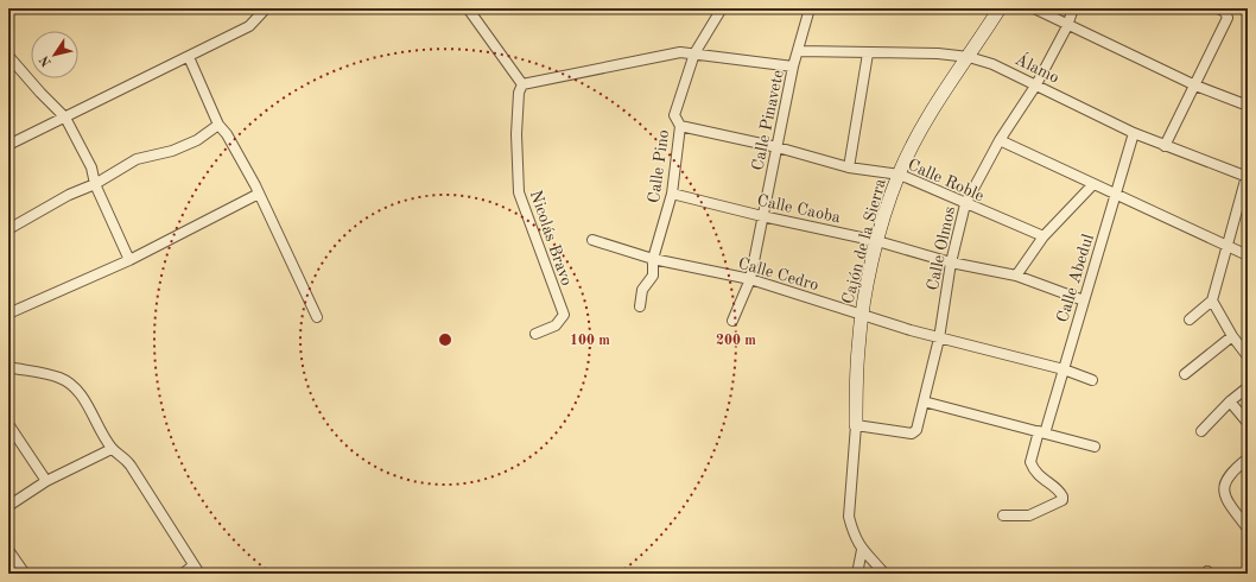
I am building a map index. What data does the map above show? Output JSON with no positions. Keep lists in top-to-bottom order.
{
  "streets": {
    "street": [
      "Álamo",
      "Calle Pinavete",
      "Calle Pino",
      "Calle Roble",
      "Calle Caoba",
      "Nicolás Bravo",
      "Cajón de la Sierra",
      "Calle Olmos",
      "Calle Cedro",
      "Calle Abedul"
    ]
  },
  "crossings": [
    ["Álamo", "Calle Pinavete"],
    ["Álamo", "Cajón de la Sierra"],
    ["Álamo", "Calle Olmos"],
    ["Álamo", "Calle Abedul"],
    ["Calle Pinavete", "Calle Roble"],
    ["Calle Pinavete", "Calle Caoba"],
    ["Calle Pinavete", "Calle Cedro"],
    ["Calle Pino", "Calle Roble"],
    ["Calle Pino", "Calle Caoba"],
    ["Calle Pino", "Calle Cedro"],
    ["Calle Roble", "Cajón de la Sierra"],
    ["Calle Roble", "Calle Olmos"],
    ["Calle Caoba", "Cajón de la Sierra"],
    ["Calle Caoba", "Calle Olmos"],
    ["Calle Caoba", "Calle Abedul"],
    ["Cajón de la Sierra", "Calle Olmos"],
    ["Cajón de la Sierra", "Calle Cedro"],
    ["Calle Olmos", "Calle Cedro"],
    ["Calle Cedro", "Calle Abedul"]
  ],
  "north": "bottom left",
  "rings": ["100 m", "200 m"]
}
